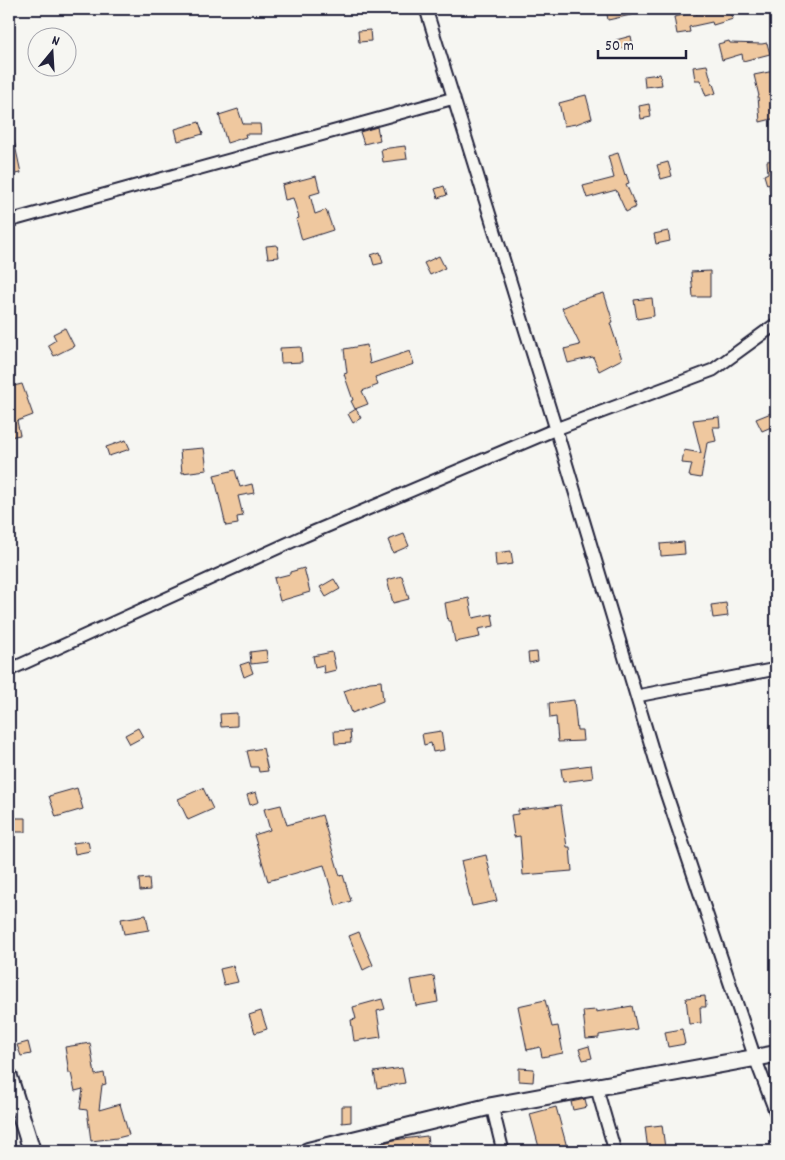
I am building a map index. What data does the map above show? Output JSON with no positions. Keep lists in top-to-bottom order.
{
  "scale_bar": "50 m",
  "north": "top"
}
